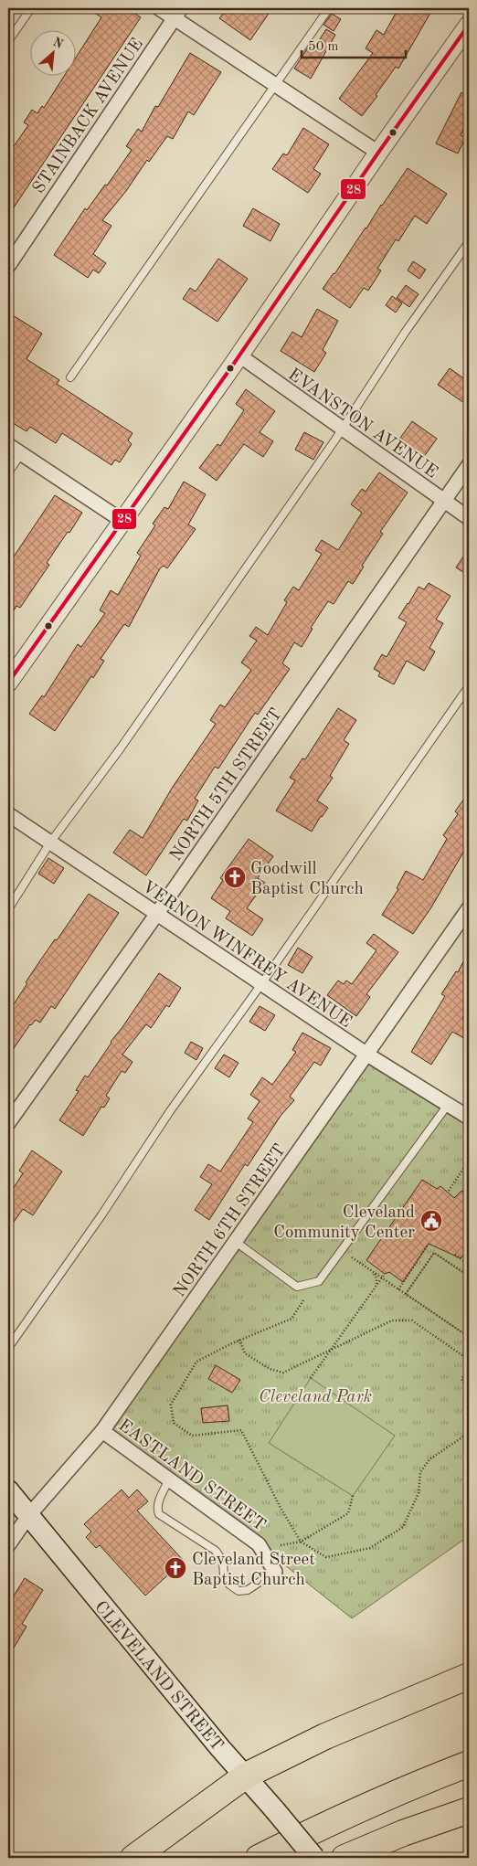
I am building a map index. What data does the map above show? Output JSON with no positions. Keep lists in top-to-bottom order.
{
  "streets": {
    "main road": ["CLEVELAND STREET"],
    "street": [
      "STAINBACK AVENUE",
      "EVANSTON AVENUE",
      "NORTH 5TH STREET",
      "VERNON WINFREY AVENUE",
      "NORTH 6TH STREET",
      "EASTLAND STREET"
    ]
  },
  "crossings": [
    ["EVANSTON AVENUE", "NORTH 5TH STREET"],
    ["NORTH 5TH STREET", "VERNON WINFREY AVENUE"],
    ["VERNON WINFREY AVENUE", "NORTH 6TH STREET"],
    ["NORTH 6TH STREET", "EASTLAND STREET"],
    ["NORTH 6TH STREET", "CLEVELAND STREET"]
  ],
  "parks": ["Cleveland Park"],
  "places": {
    "church": ["Goodwill Baptist Church", "Cleveland Street Baptist Church"],
    "public building": ["Cleveland Community Center"]
  },
  "lines": ["transit line 28"],
  "scale_bar": "50 m",
  "north": "top right"
}
